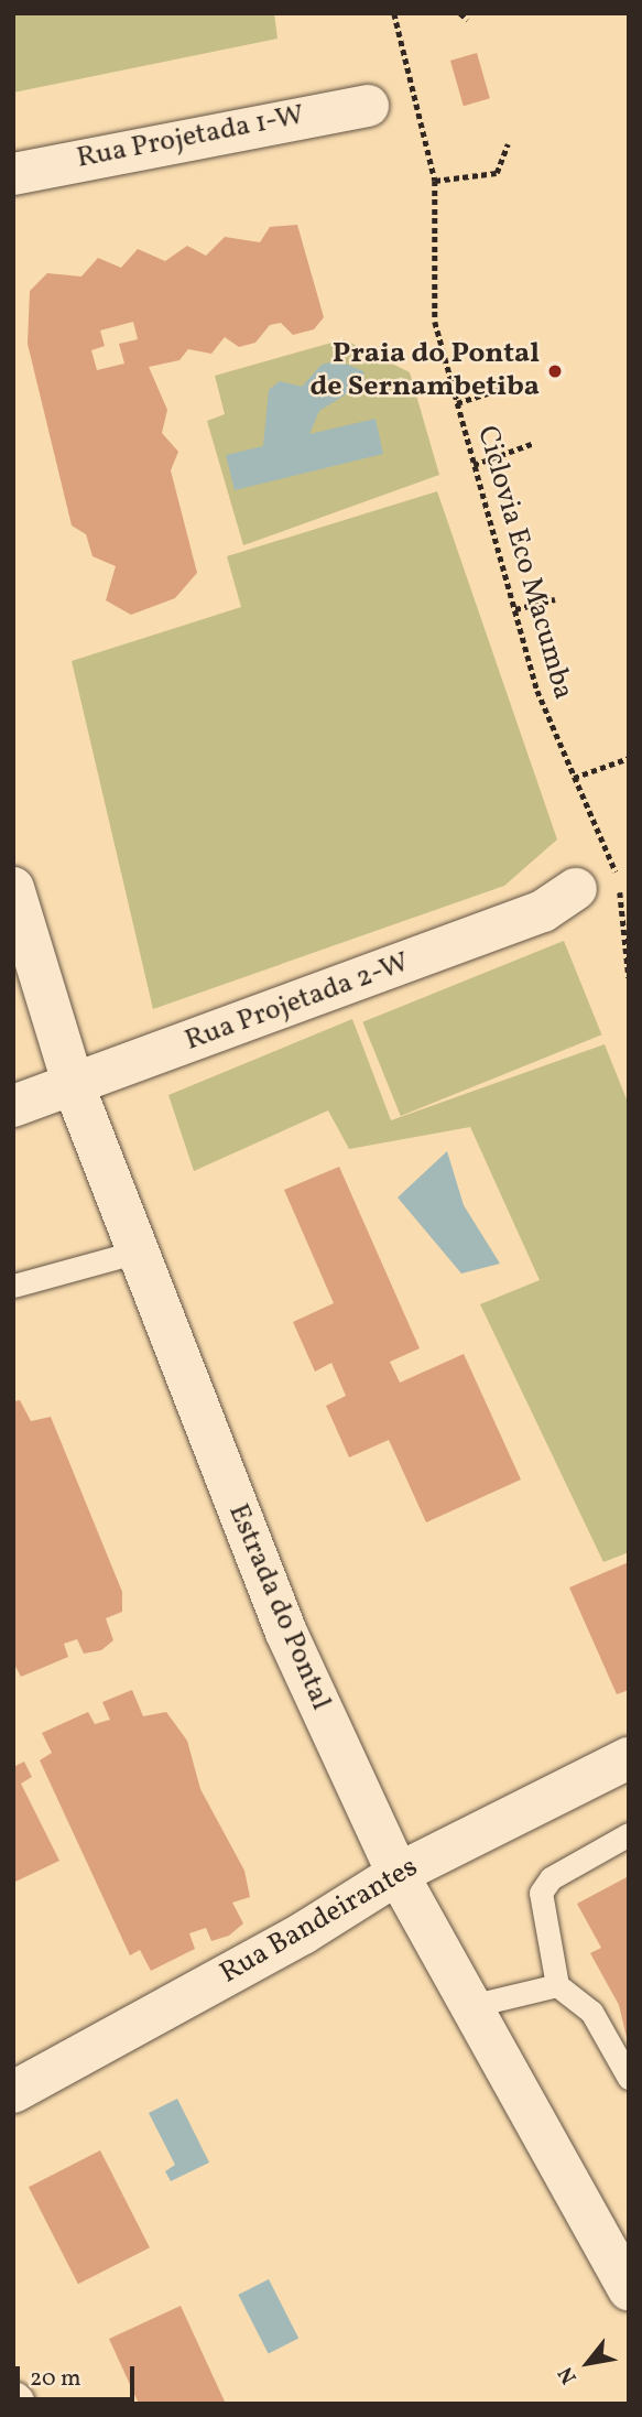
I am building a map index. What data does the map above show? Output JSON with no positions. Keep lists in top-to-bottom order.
{
  "streets": {
    "street": [
      "Rua Projetada 1-W",
      "Rua Projetada 2-W",
      "Estrada do Pontal",
      "Rua Bandeirantes"
    ],
    "path": ["Ciclovia Eco Macumba"]
  },
  "crossings": [
    ["Rua Projetada 2-W", "Estrada do Pontal"],
    ["Estrada do Pontal", "Rua Bandeirantes"]
  ],
  "places": ["Praia do Pontal de Sernambetiba"],
  "scale_bar": "20 m",
  "north": "bottom left"
}
